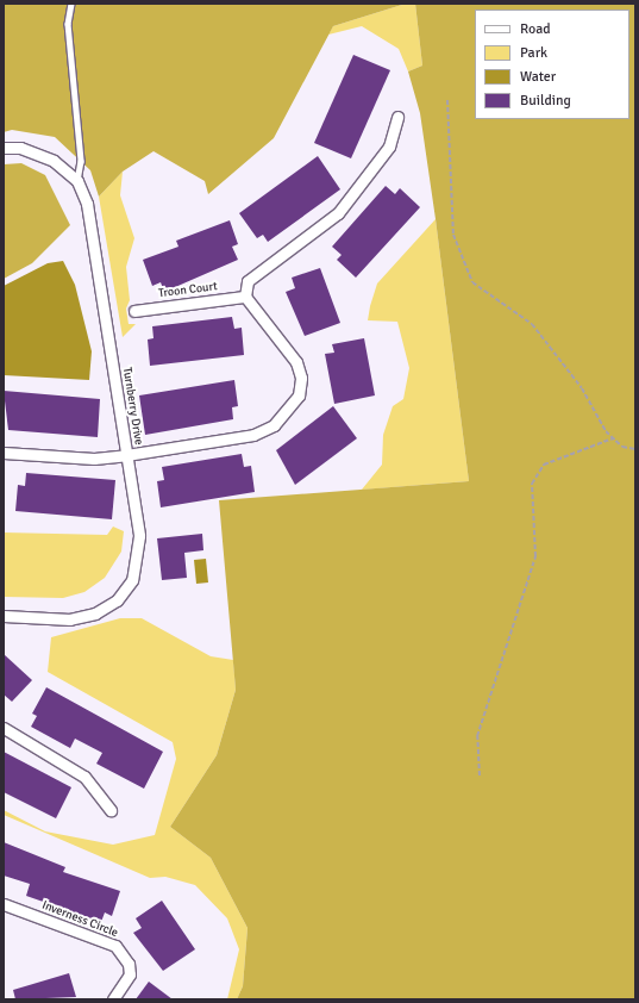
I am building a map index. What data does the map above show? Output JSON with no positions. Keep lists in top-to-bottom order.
{
  "streets": {
    "street": ["Troon Court", "Turnberry Drive", "Inverness Circle"]
  },
  "legend": [
    "Road",
    "Park",
    "Water",
    "Building"
  ]
}
